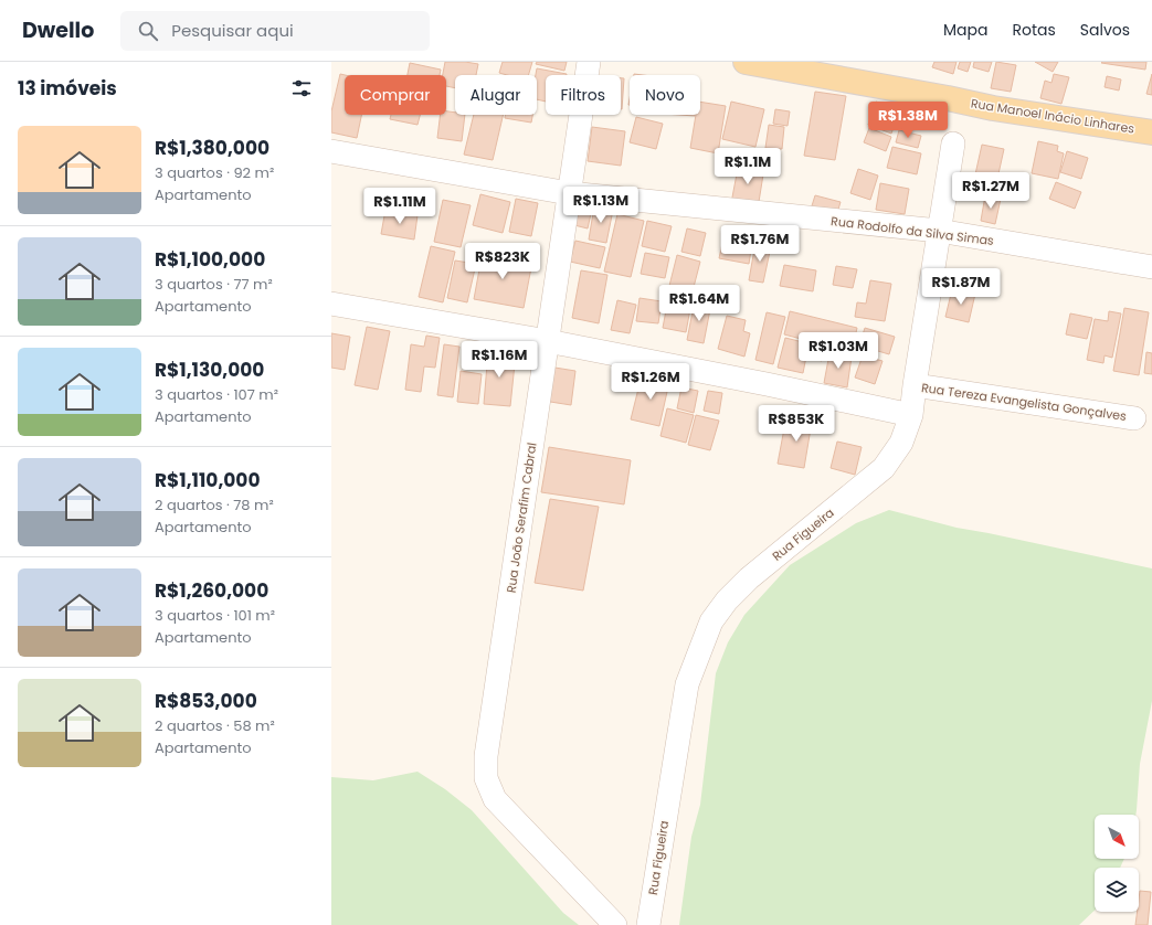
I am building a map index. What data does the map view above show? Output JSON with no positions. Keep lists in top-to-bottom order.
{
  "streets": {
    "main road": ["Rua Manoel Inácio Linhares"],
    "street": [
      "Rua Rodolfo da Silva Simas",
      "Rua Tereza Evangelista Gonçalves",
      "Rua João Serafim Cabral",
      "Rua Figueira"
    ]
  },
  "crossings": [
    ["Rua Rodolfo da Silva Simas", "Rua João Serafim Cabral"],
    ["Rua Rodolfo da Silva Simas", "Rua Figueira"],
    ["Rua Tereza Evangelista Gonçalves", "Rua Figueira"]
  ],
  "north": "bottom right",
  "page": {
    "header": "Dwello",
    "search": "Pesquisar aqui",
    "nav": ["Mapa", "Rotas", "Salvos"],
    "heading": "13 imóveis",
    "chip": [
      "Comprar",
      "Alugar",
      "Filtros",
      "Novo"
    ],
    "price": [
      "R$1.38M",
      "R$1.1M",
      "R$1.27M",
      "R$1.13M",
      "R$1.11M",
      "R$1.76M",
      "R$823K",
      "R$1.87M",
      "R$1.64M",
      "R$1.03M",
      "R$1.16M",
      "R$1.26M",
      "R$853K"
    ],
    "list": [
      {
        "name": "R$1,380,000",
        "note": "3 quartos · 92 m² · Apartamento"
      },
      {
        "name": "R$1,100,000",
        "note": "3 quartos · 77 m² · Apartamento"
      },
      {
        "name": "R$1,130,000",
        "note": "3 quartos · 107 m² · Apartamento"
      },
      {
        "name": "R$1,110,000",
        "note": "2 quartos · 78 m² · Apartamento"
      },
      {
        "name": "R$1,260,000",
        "note": "3 quartos · 101 m² · Apartamento"
      },
      {
        "name": "R$853,000",
        "note": "2 quartos · 58 m² · Apartamento"
      }
    ]
  }
}
